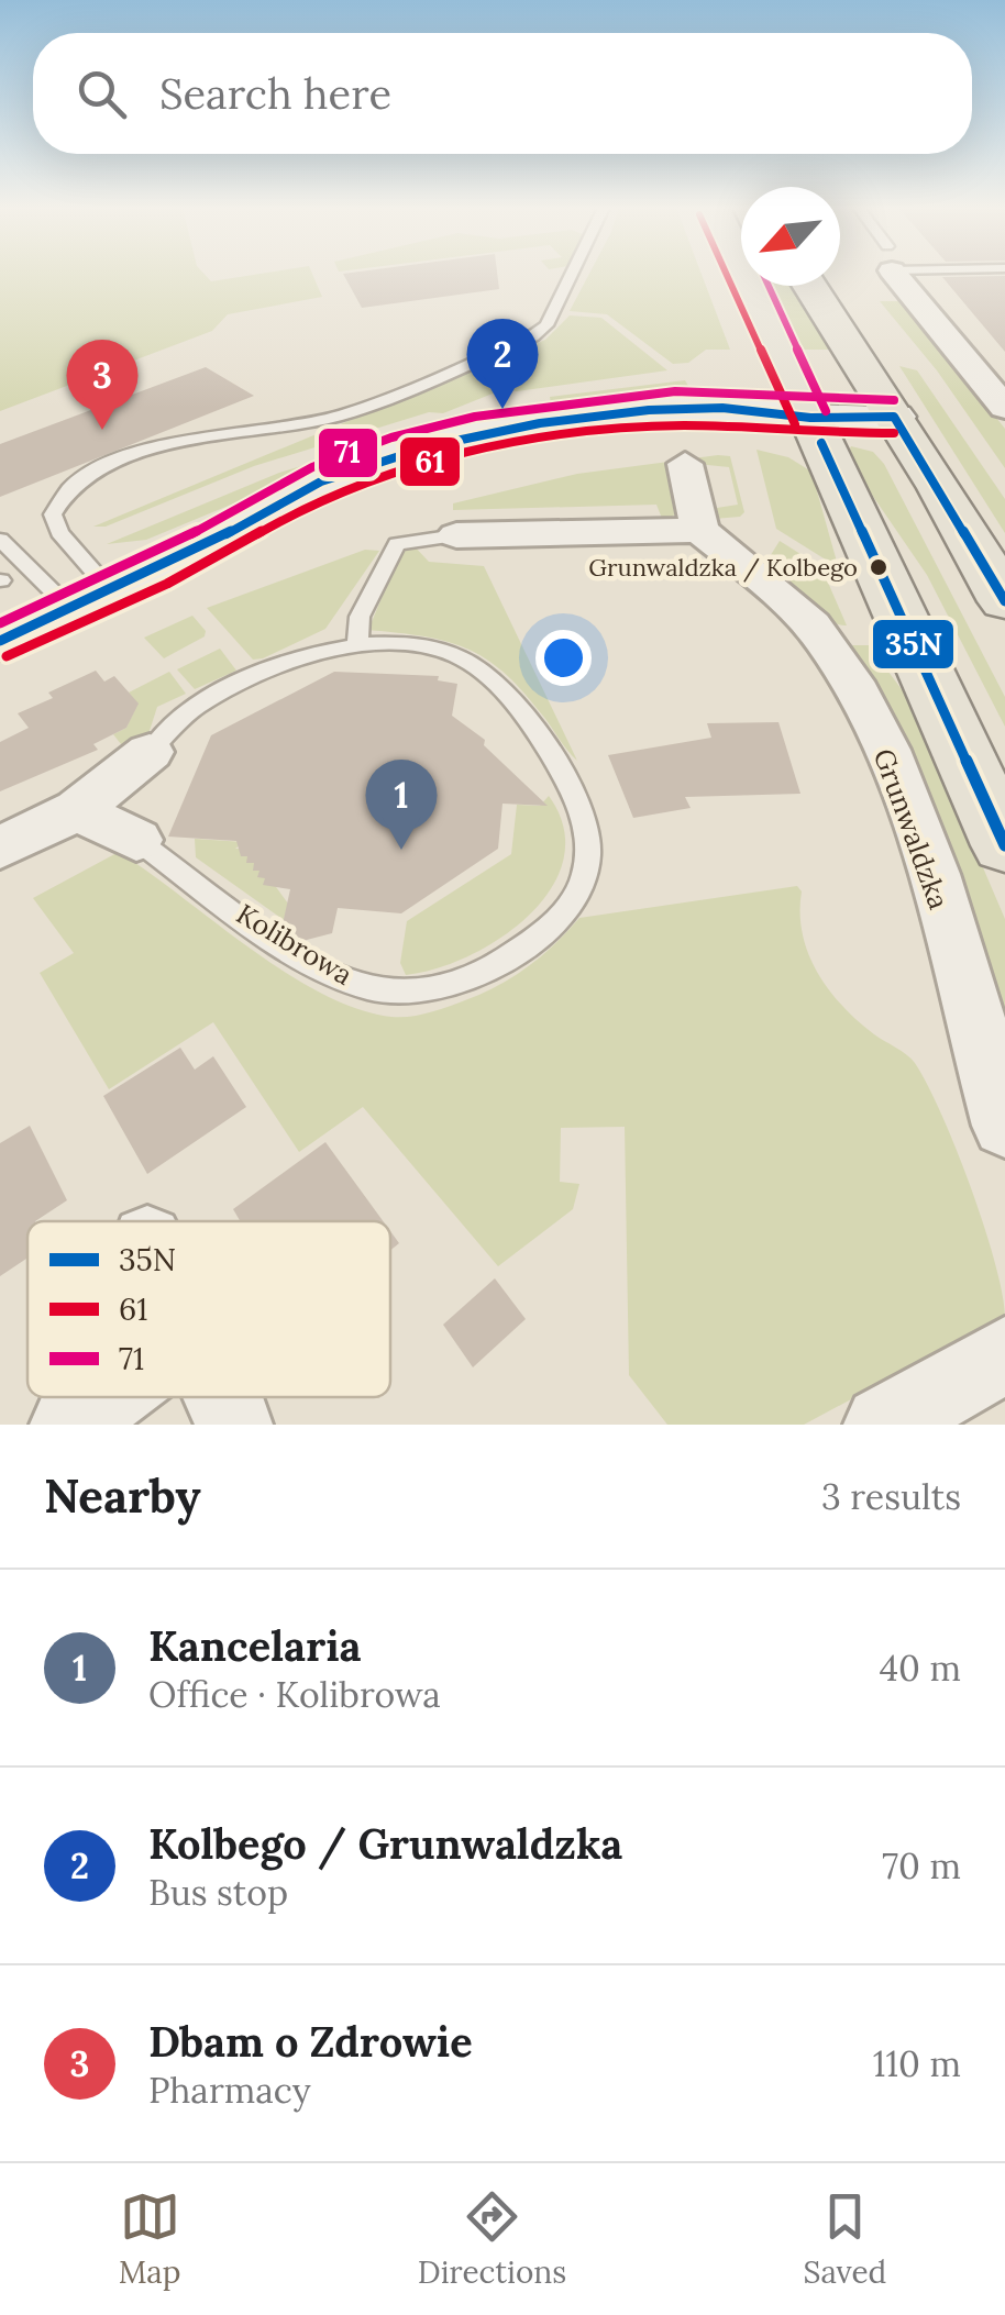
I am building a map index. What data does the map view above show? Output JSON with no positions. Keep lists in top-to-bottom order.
{
  "streets": {
    "street": ["Grunwaldzka", "Kolibrowa"]
  },
  "places": ["Grunwaldzka / Kolbego"],
  "lines": ["transit line 61", "transit line 71", "transit line 35N"],
  "legend": ["35N", "61", "71"],
  "north": "bottom left",
  "page": {
    "search": "Search here",
    "pins": ["2", "3", "1"],
    "heading": ["Nearby", "3 results"],
    "list": [
      {
        "mark": "1",
        "name": "Kancelaria",
        "note": "Office · Kolibrowa",
        "value": "40 m"
      },
      {
        "mark": "2",
        "name": "Kolbego / Grunwaldzka",
        "note": "Bus stop",
        "value": "70 m"
      },
      {
        "mark": "3",
        "name": "Dbam o Zdrowie",
        "note": "Pharmacy",
        "value": "110 m"
      }
    ],
    "nav": ["Map", "Directions", "Saved"]
  }
}
